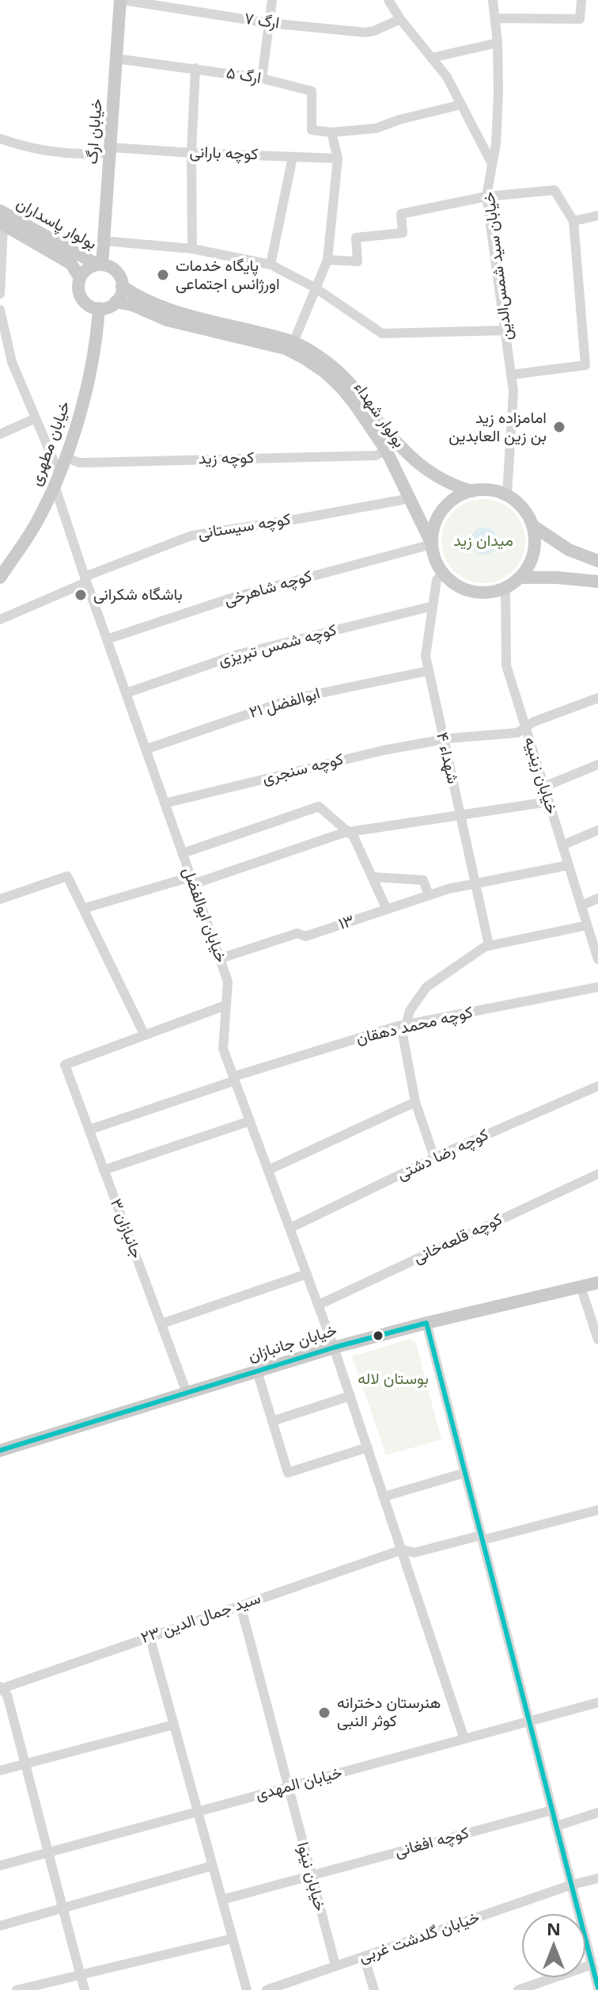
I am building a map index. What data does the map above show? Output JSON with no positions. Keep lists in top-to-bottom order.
{
  "streets": {
    "main road": [
      "خیابان ارگ",
      "بولوار پاسداران",
      "بولوار شهداء",
      "خیابان مطهری",
      "خیابان جانبازان"
    ],
    "street": [
      "ارگ ۷",
      "ارگ ۵",
      "کوچه بارانی",
      "خیابان سید شمس‌الدین",
      "کوچه زید",
      "کوچه سیستانی",
      "کوچه شاهرخی",
      "کوچه شمس تبریزی",
      "ابوالفضل ۲۱",
      "شهداء ۴",
      "کوچه سنجری",
      "خیابان زینبیه",
      "خیابان ابوالفضل",
      "۱۳",
      "کوچه محمد دهقان",
      "کوچه رضا دشتی",
      "جانبازان ۳",
      "کوچه قلعه‌خانی",
      "سید جمال الدین ۲۳",
      "خیابان المهدی",
      "کوچه افغانی",
      "خیابان نینوا",
      "خیابان گلدشت غربی"
    ]
  },
  "crossings": [
    ["ارگ ۷", "خیابان ارگ"],
    ["ارگ ۵", "خیابان ارگ"],
    ["خیابان ارگ", "کوچه بارانی"],
    ["خیابان ارگ", "بولوار پاسداران"],
    ["خیابان ارگ", "بولوار شهداء"],
    ["خیابان ارگ", "خیابان مطهری"],
    ["بولوار پاسداران", "بولوار شهداء"],
    ["بولوار پاسداران", "خیابان مطهری"],
    ["خیابان سید شمس‌الدین", "بولوار شهداء"],
    ["خیابان سید شمس‌الدین", "کوچه شاهرخی"],
    ["خیابان سید شمس‌الدین", "شهداء ۴"],
    ["خیابان سید شمس‌الدین", "خیابان زینبیه"],
    ["بولوار شهداء", "خیابان مطهری"],
    ["بولوار شهداء", "کوچه زید"],
    ["بولوار شهداء", "کوچه سیستانی"],
    ["بولوار شهداء", "کوچه شاهرخی"],
    ["بولوار شهداء", "شهداء ۴"],
    ["بولوار شهداء", "خیابان زینبیه"],
    ["خیابان مطهری", "کوچه زید"],
    ["خیابان مطهری", "خیابان ابوالفضل"],
    ["کوچه سیستانی", "خیابان ابوالفضل"],
    ["کوچه شاهرخی", "شهداء ۴"],
    ["کوچه شاهرخی", "خیابان زینبیه"],
    ["کوچه شاهرخی", "خیابان ابوالفضل"],
    ["کوچه شمس تبریزی", "شهداء ۴"],
    ["کوچه شمس تبریزی", "خیابان ابوالفضل"],
    ["ابوالفضل ۲۱", "شهداء ۴"],
    ["ابوالفضل ۲۱", "خیابان ابوالفضل"],
    ["شهداء ۴", "کوچه سنجری"],
    ["شهداء ۴", "خیابان زینبیه"],
    ["شهداء ۴", "۱۳"],
    ["کوچه سنجری", "خیابان زینبیه"],
    ["کوچه سنجری", "خیابان ابوالفضل"],
    ["خیابان زینبیه", "۱۳"],
    ["خیابان ابوالفضل", "۱۳"],
    ["خیابان ابوالفضل", "کوچه محمد دهقان"],
    ["خیابان ابوالفضل", "کوچه رضا دشتی"],
    ["خیابان ابوالفضل", "کوچه قلعه‌خانی"],
    ["خیابان ابوالفضل", "خیابان جانبازان"],
    ["خیابان ابوالفضل", "سید جمال الدین ۲۳"],
    ["خیابان ابوالفضل", "خیابان المهدی"],
    ["کوچه محمد دهقان", "جانبازان ۳"],
    ["جانبازان ۳", "خیابان جانبازان"],
    ["سید جمال الدین ۲۳", "خیابان نینوا"],
    ["خیابان المهدی", "خیابان نینوا"],
    ["کوچه افغانی", "خیابان نینوا"],
    ["خیابان نینوا", "خیابان گلدشت غربی"]
  ],
  "parks": ["میدان زید", "بوستان لاله"],
  "places": [
    "پایگاه خدمات اورژانس اجتماعی",
    "امامزاده زید بن زین العابدین",
    "باشگاه شکرانی",
    "هنرستان دخترانه کوثر النبی"
  ],
  "north": "top"
}
